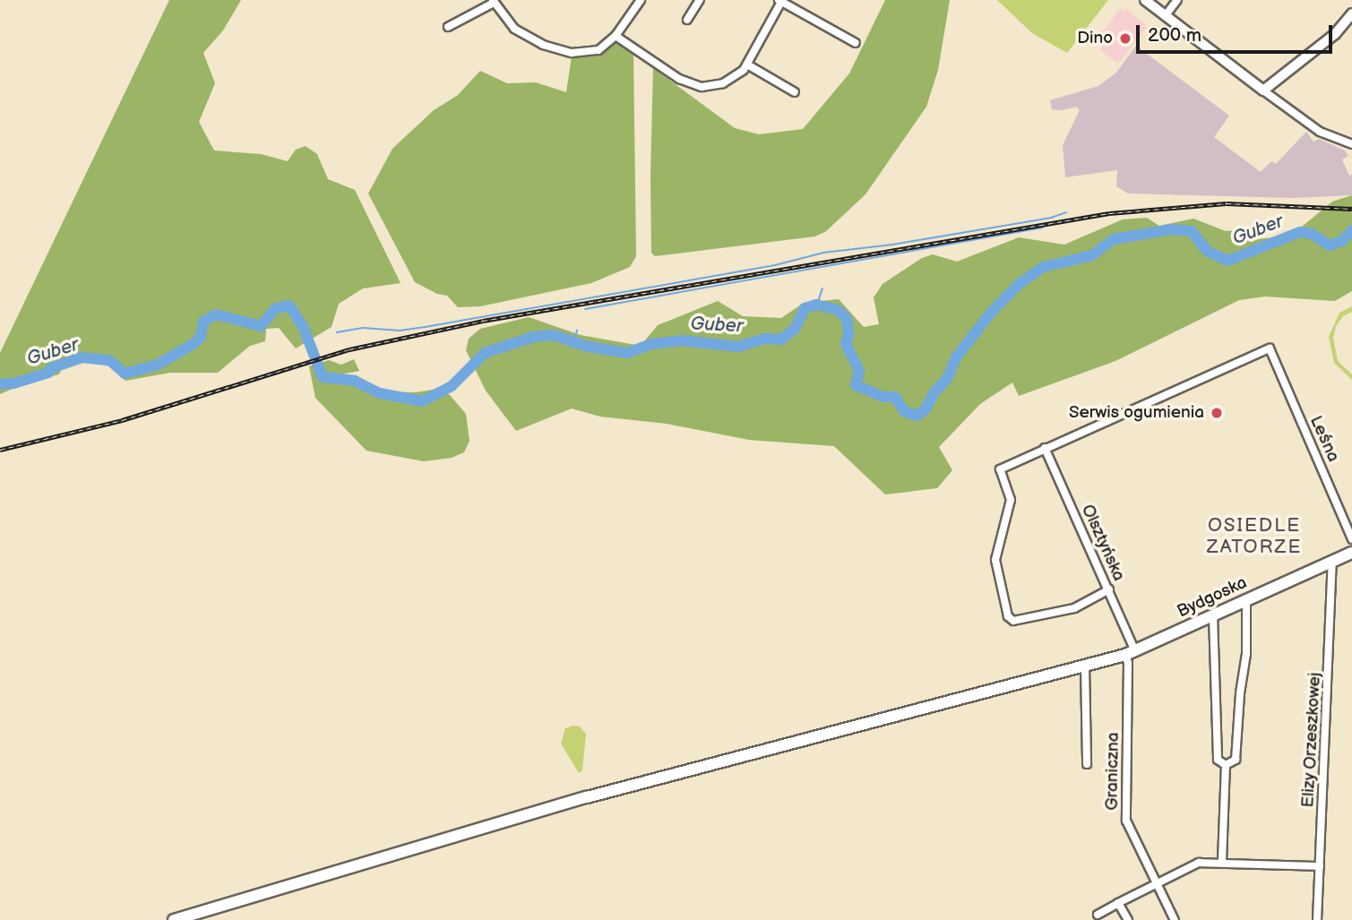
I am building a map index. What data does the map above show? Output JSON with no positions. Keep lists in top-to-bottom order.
{
  "streets": {
    "main road": ["Bydgoska"],
    "street": [
      "Leśna",
      "Olsztyńska",
      "Elizy Orzeszkowej",
      "Graniczna"
    ]
  },
  "crossings": [
    ["Leśna", "Olsztyńska"],
    ["Olsztyńska", "Bydgoska"],
    ["Olsztyńska", "Graniczna"],
    ["Bydgoska", "Elizy Orzeszkowej"],
    ["Bydgoska", "Graniczna"]
  ],
  "districts": ["OSIEDLE ZATORZE"],
  "water": ["Guber"],
  "places": ["Dino", "Serwis ogumienia"],
  "scale_bar": "200 m"
}
